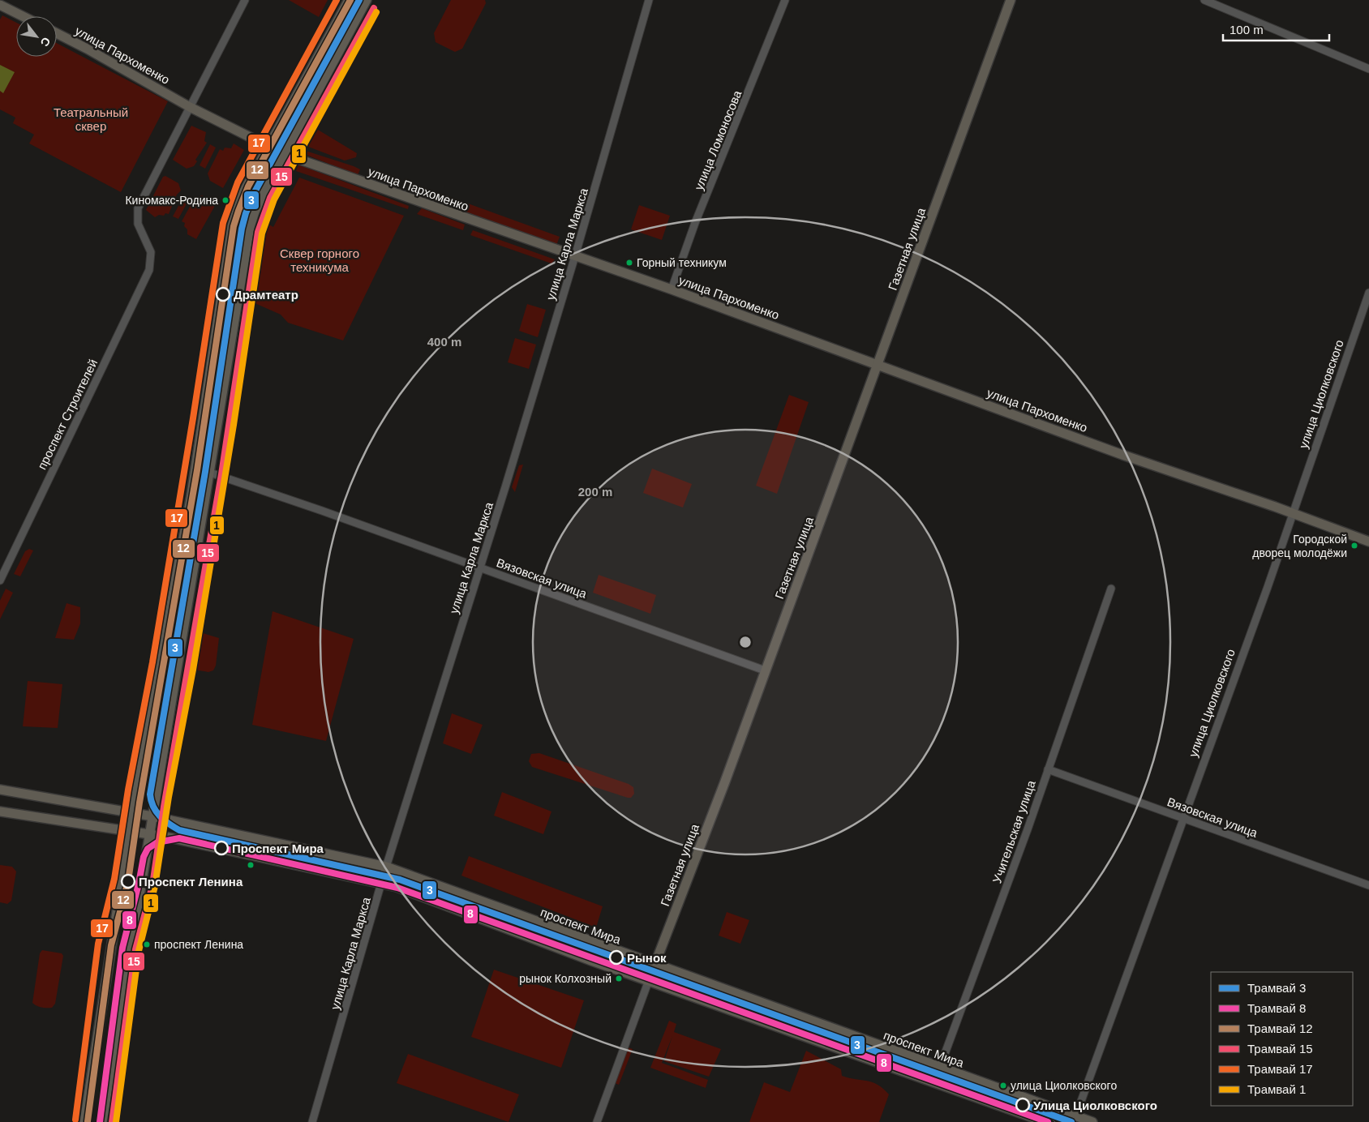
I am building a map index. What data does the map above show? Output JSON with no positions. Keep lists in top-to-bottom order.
{
  "streets": {
    "main road": ["улица Пархоменко", "Газетная улица", "проспект Мира"],
    "street": [
      "улица Ломоносова",
      "улица Карла Маркса",
      "улица Циолковского",
      "проспект Строителей",
      "Вязовская улица",
      "Учительская улица"
    ]
  },
  "crossings": [
    ["улица Пархоменко", "улица Ломоносова"],
    ["улица Пархоменко", "улица Карла Маркса"],
    ["улица Пархоменко", "Газетная улица"],
    ["улица Пархоменко", "улица Циолковского"],
    ["улица Пархоменко", "проспект Строителей"],
    ["улица Карла Маркса", "Вязовская улица"],
    ["улица Карла Маркса", "проспект Мира"],
    ["Газетная улица", "Вязовская улица"],
    ["Газетная улица", "проспект Мира"],
    ["улица Циолковского", "Вязовская улица"],
    ["улица Циолковского", "проспект Мира"],
    ["Вязовская улица", "Учительская улица"],
    ["Учительская улица", "проспект Мира"]
  ],
  "parks": ["Театральный сквер", "Сквер горного техникума"],
  "places": [
    "Киномакс-Родина",
    "Горный техникум",
    "Драмтеатр",
    "Городской дворец молодёжи",
    "Проспект Мира",
    "Проспект Ленина",
    "проспект Ленина",
    "Рынок",
    "рынок Колхозный",
    "улица Циолковского",
    "Улица Циолковского"
  ],
  "lines": [
    "tram line 3",
    "tram line 12",
    "tram line 17",
    "tram line 15",
    "tram line 1",
    "tram line 8"
  ],
  "legend": [
    "Трамвай 3",
    "Трамвай 8",
    "Трамвай 12",
    "Трамвай 15",
    "Трамвай 17",
    "Трамвай 1"
  ],
  "scale_bar": "100 m",
  "north": "bottom right",
  "rings": ["400 m", "200 m"]
}
